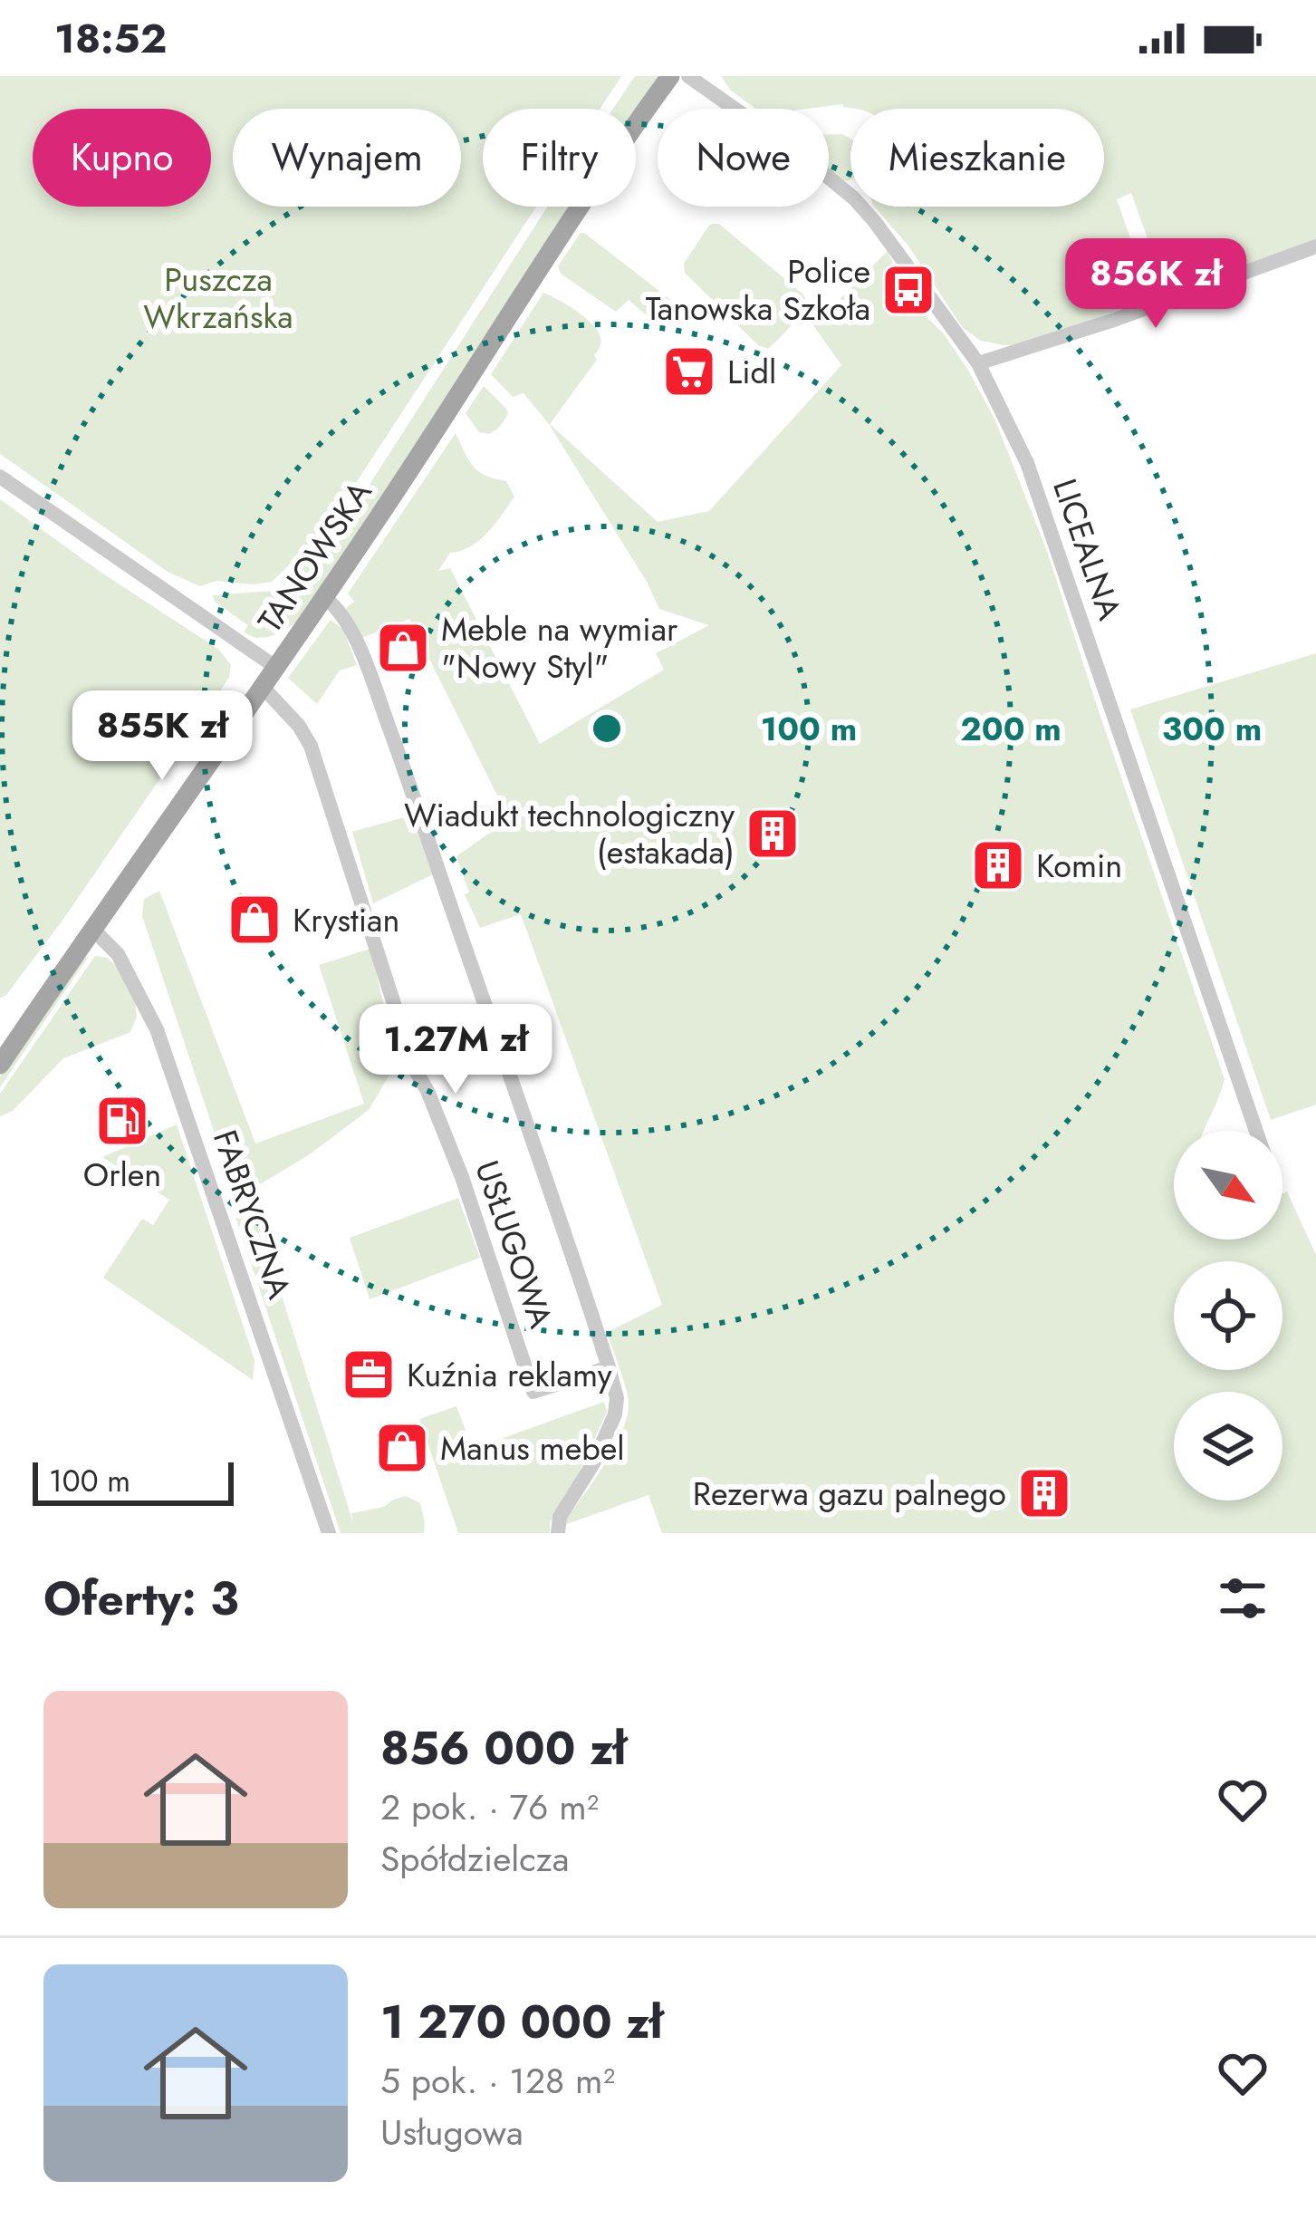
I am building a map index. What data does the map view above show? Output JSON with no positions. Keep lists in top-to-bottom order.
{
  "streets": {
    "main road": ["TANOWSKA"],
    "street": ["LICEALNA", "FABRYCZNA", "USŁUGOWA"]
  },
  "crossings": [
    ["TANOWSKA", "FABRYCZNA"],
    ["TANOWSKA", "USŁUGOWA"]
  ],
  "parks": ["Puszcza Wkrzańska"],
  "places": {
    "bus stop": ["Police Tanowska Szkoła"],
    "supermarket": ["Lidl"],
    "shop": ["Meble na wymiar \"Nowy Styl\"", "Krystian", "Manus mebel"],
    "building": ["Wiadukt technologiczny (estakada)", "Komin", "Rezerwa gazu palnego"],
    "fuel station": ["Orlen"],
    "office": ["Kuźnia reklamy"]
  },
  "scale_bar": "100 m",
  "north": "bottom right",
  "page": {
    "status": "18:52",
    "chip": [
      "Kupno",
      "Wynajem",
      "Filtry",
      "Nowe",
      "Mieszkanie"
    ],
    "price": ["856K zł", "855K zł", "1.27M zł"],
    "scale": "100 m",
    "heading": "Oferty: 3",
    "list": [
      {
        "name": "856 000 zł",
        "note": "2 pok. · 76 m² · Spółdzielcza"
      },
      {
        "name": "1 270 000 zł",
        "note": "5 pok. · 128 m² · Usługowa"
      }
    ]
  },
  "rings": ["100 m", "200 m", "300 m"]
}
